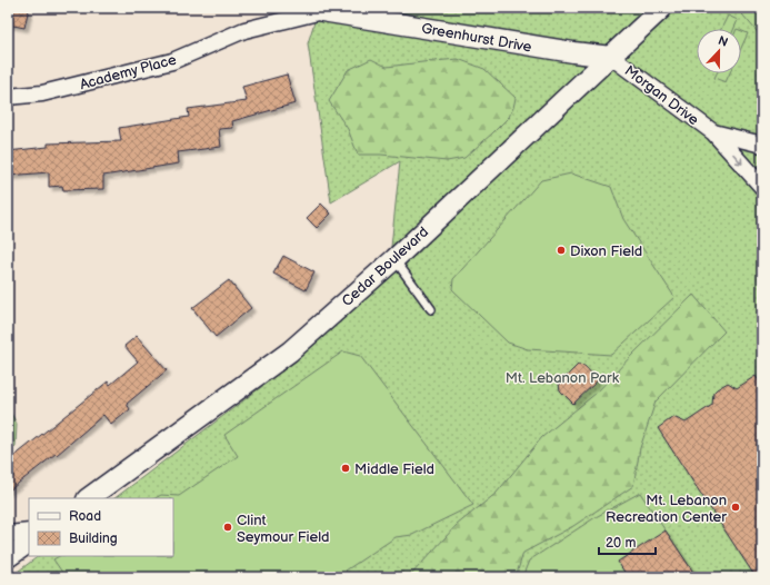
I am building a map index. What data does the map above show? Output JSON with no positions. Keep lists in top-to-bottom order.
{
  "streets": {
    "street": [
      "Greenhurst Drive",
      "Academy Place",
      "Morgan Drive",
      "Cedar Boulevard"
    ]
  },
  "crossings": [
    ["Greenhurst Drive", "Academy Place"],
    ["Greenhurst Drive", "Morgan Drive"],
    ["Greenhurst Drive", "Cedar Boulevard"],
    ["Morgan Drive", "Cedar Boulevard"]
  ],
  "parks": ["Mt. Lebanon Park"],
  "places": [
    "Dixon Field",
    "Middle Field",
    "Mt. Lebanon Recreation Center",
    "Clint Seymour Field"
  ],
  "legend": ["Road", "Building"],
  "scale_bar": "20 m",
  "north": "top"
}
